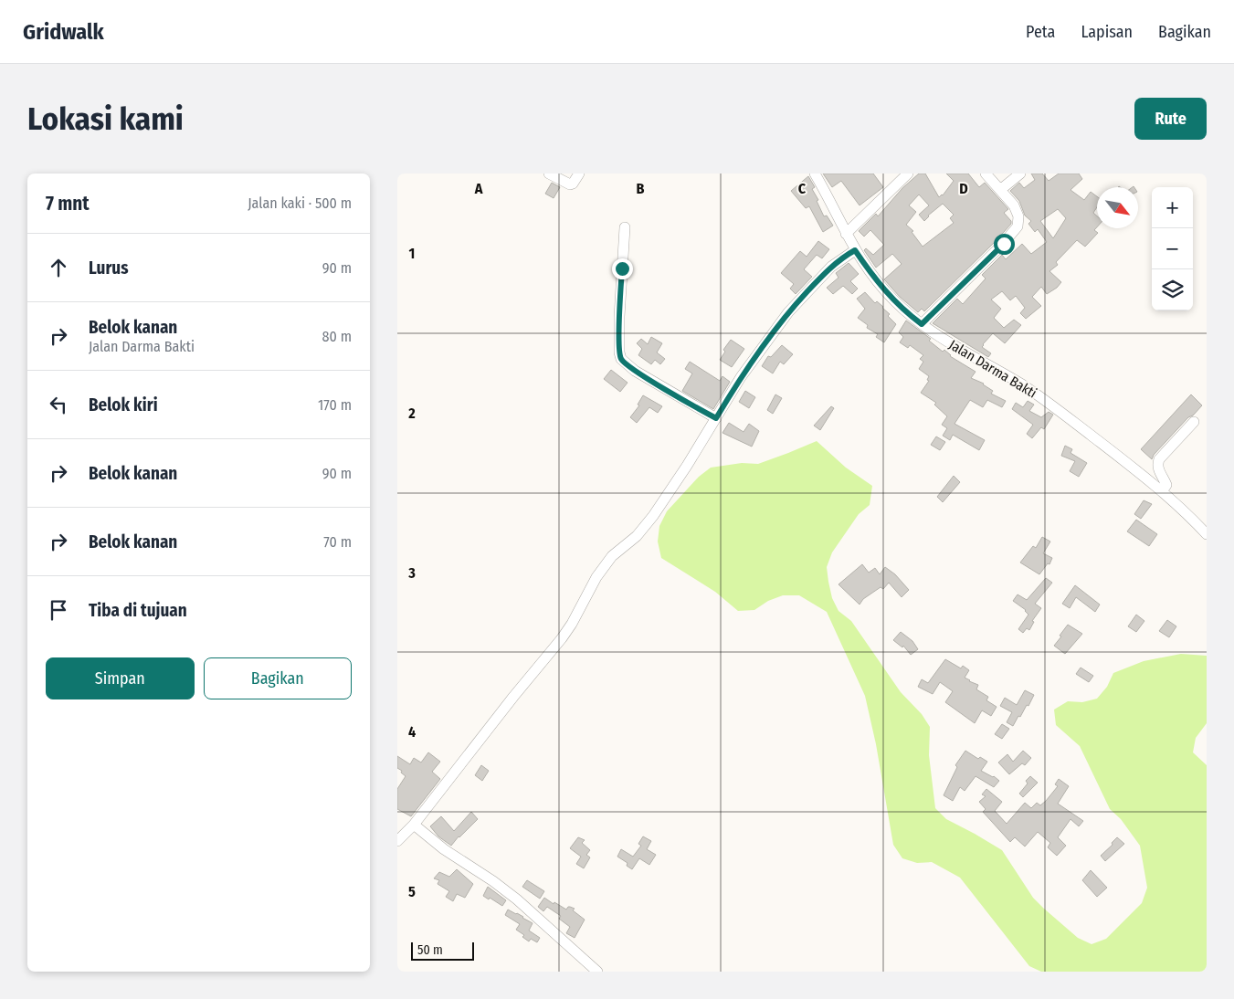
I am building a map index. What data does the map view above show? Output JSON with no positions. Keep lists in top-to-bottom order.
{
  "streets": {
    "street": ["Jalan Darma Bakti"]
  },
  "scale_bar": "50 m",
  "north": "bottom right",
  "page": {
    "header": "Gridwalk",
    "nav": ["Peta", "Lapisan", "Bagikan"],
    "buttons": [
      "Rute",
      ["Simpan", "Bagikan"]
    ],
    "title": "Lokasi kami",
    "heading": ["7 mnt", "Jalan kaki · 500 m"],
    "map_buttons": ["+", "−"],
    "list": [
      ["Lurus", "90 m"],
      ["Belok kanan", "Jalan Darma Bakti", "80 m"],
      ["Belok kiri", "170 m"],
      ["Belok kanan", "90 m"],
      ["Belok kanan", "70 m"],
      "Tiba di tujuan"
    ],
    "scale": "50 m"
  },
  "grid": {
    "columns": [
      "A",
      "B",
      "C",
      "D"
    ],
    "rows": [
      "1",
      "2",
      "3",
      "4",
      "5"
    ]
  }
}
